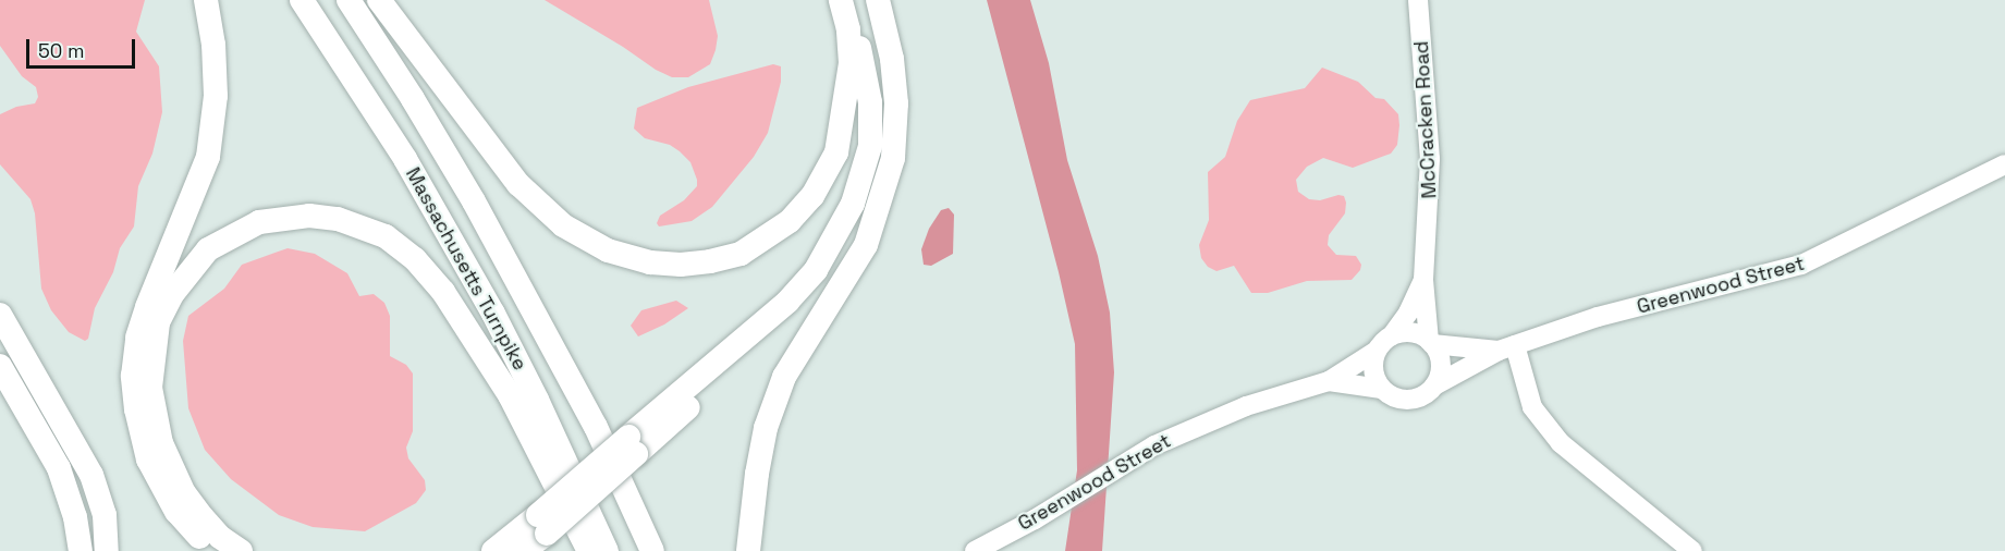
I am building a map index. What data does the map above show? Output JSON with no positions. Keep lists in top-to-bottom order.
{
  "streets": {
    "highway": ["Massachusetts Turnpike"],
    "street": ["McCracken Road", "Greenwood Street"]
  },
  "crossings": [
    ["McCracken Road", "Greenwood Street"]
  ],
  "scale_bar": "50 m"
}
